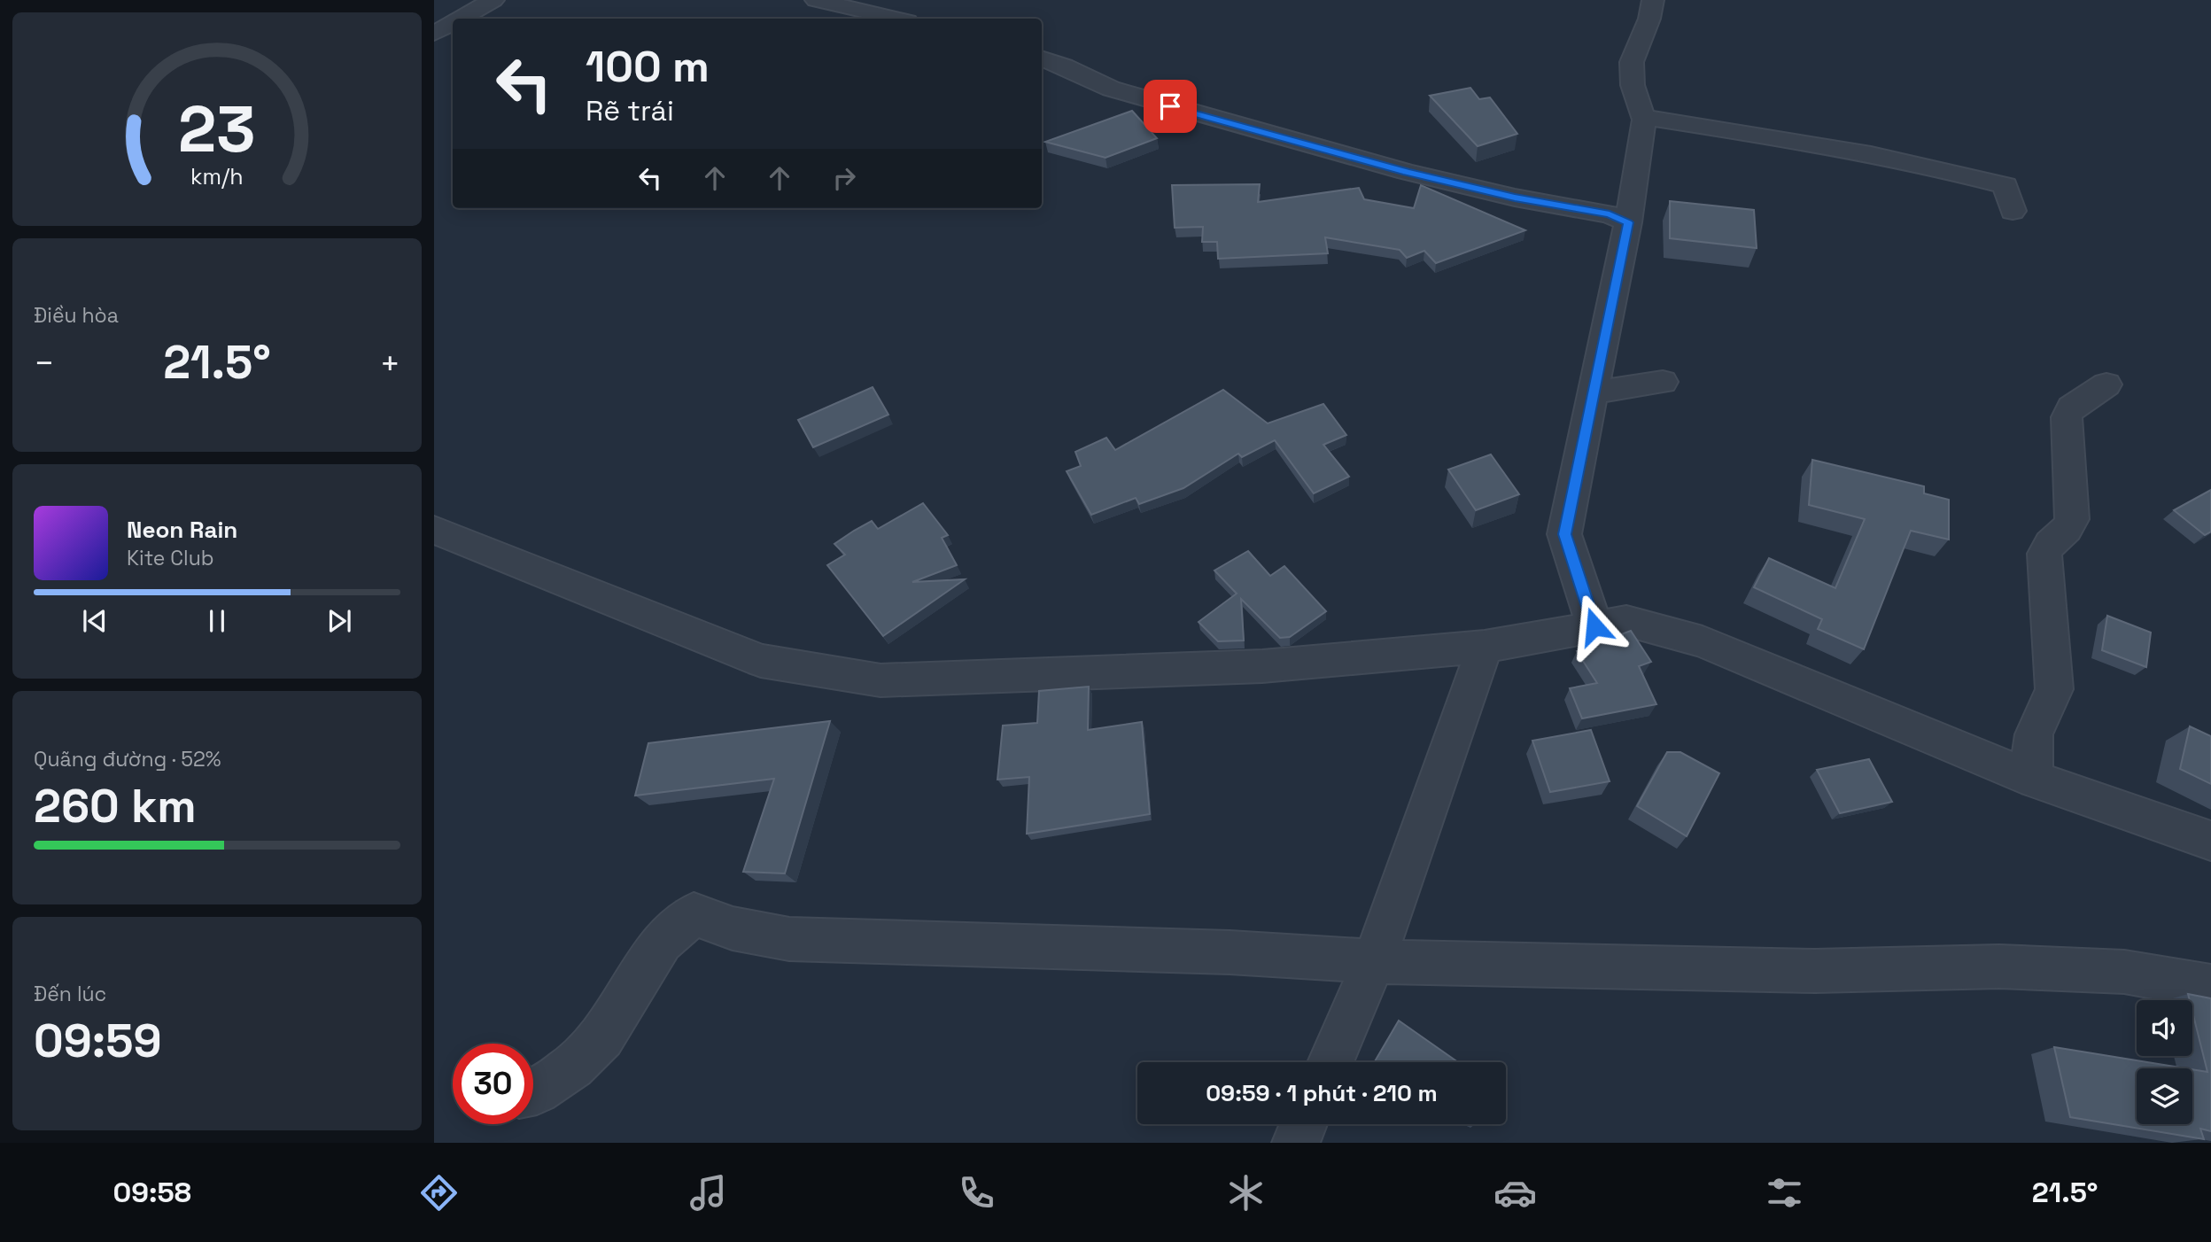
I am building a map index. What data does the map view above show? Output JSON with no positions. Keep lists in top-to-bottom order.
{
  "page": {
    "turn": ["100 m", "Rẽ trái"],
    "tile": [
      "Điều hòa",
      ["Quãng đường · 52%", "260 km"],
      ["Đến lúc", "09:59"]
    ],
    "heat": ["−", "21.5°", "+"],
    "song": ["Neon Rain", "Kite Club"],
    "limit": "30",
    "trip": "09:59 · 1 phút · 210 m",
    "tabs": ["09:58", "21.5°"],
    "gauge": ["23", "km/h"]
  }
}
